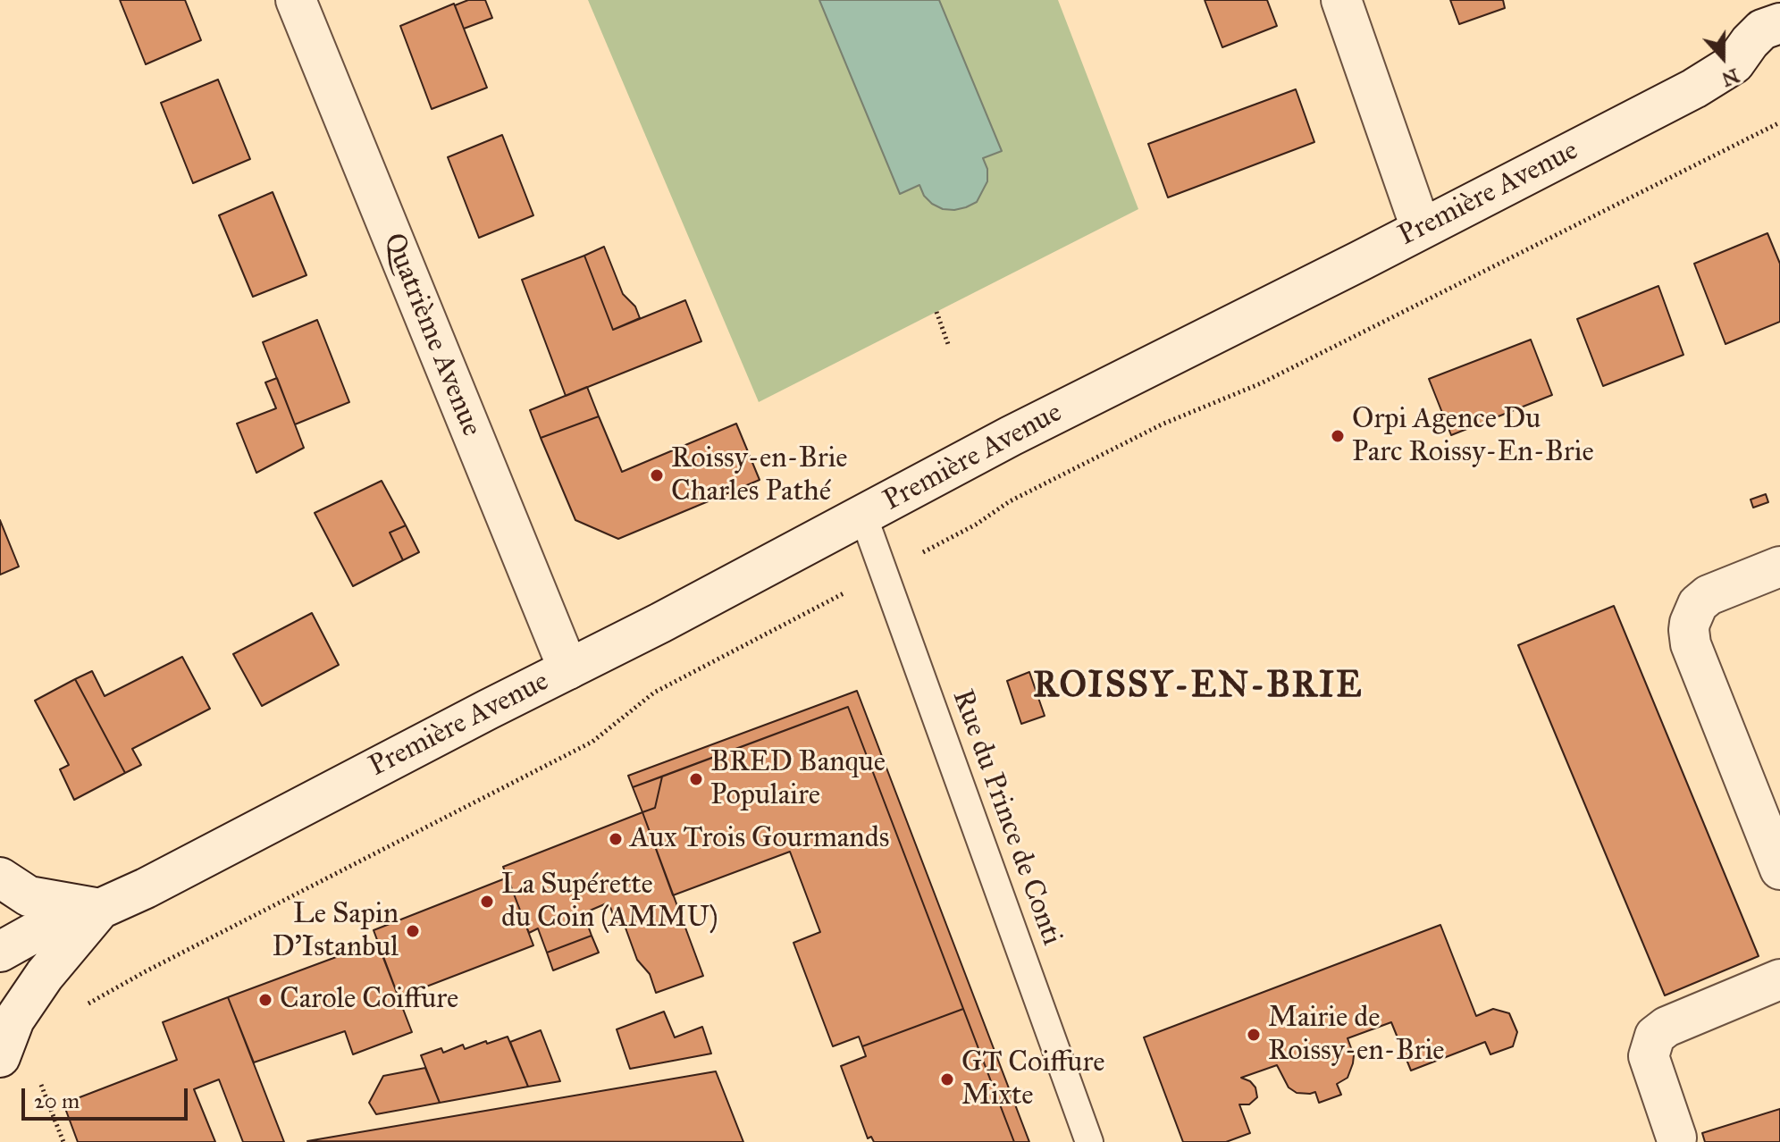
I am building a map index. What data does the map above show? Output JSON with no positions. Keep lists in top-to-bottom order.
{
  "streets": {
    "main road": ["Première Avenue", "Quatrième Avenue"],
    "lane": ["Rue du Prince de Conti"]
  },
  "crossings": [
    ["Première Avenue", "Quatrième Avenue"],
    ["Première Avenue", "Rue du Prince de Conti"]
  ],
  "districts": ["ROISSY-EN-BRIE"],
  "places": [
    "Orpi Agence Du Parc Roissy-En-Brie",
    "Roissy-en-Brie Charles Pathé",
    "BRED Banque Populaire",
    "Aux Trois Gourmands",
    "La Supérette du Coin (AMMU)",
    "Le Sapin D'Istanbul",
    "Carole Coiffure",
    "Mairie de Roissy-en-Brie",
    "GT Coiffure Mixte"
  ],
  "scale_bar": "20 m",
  "north": "bottom"
}
